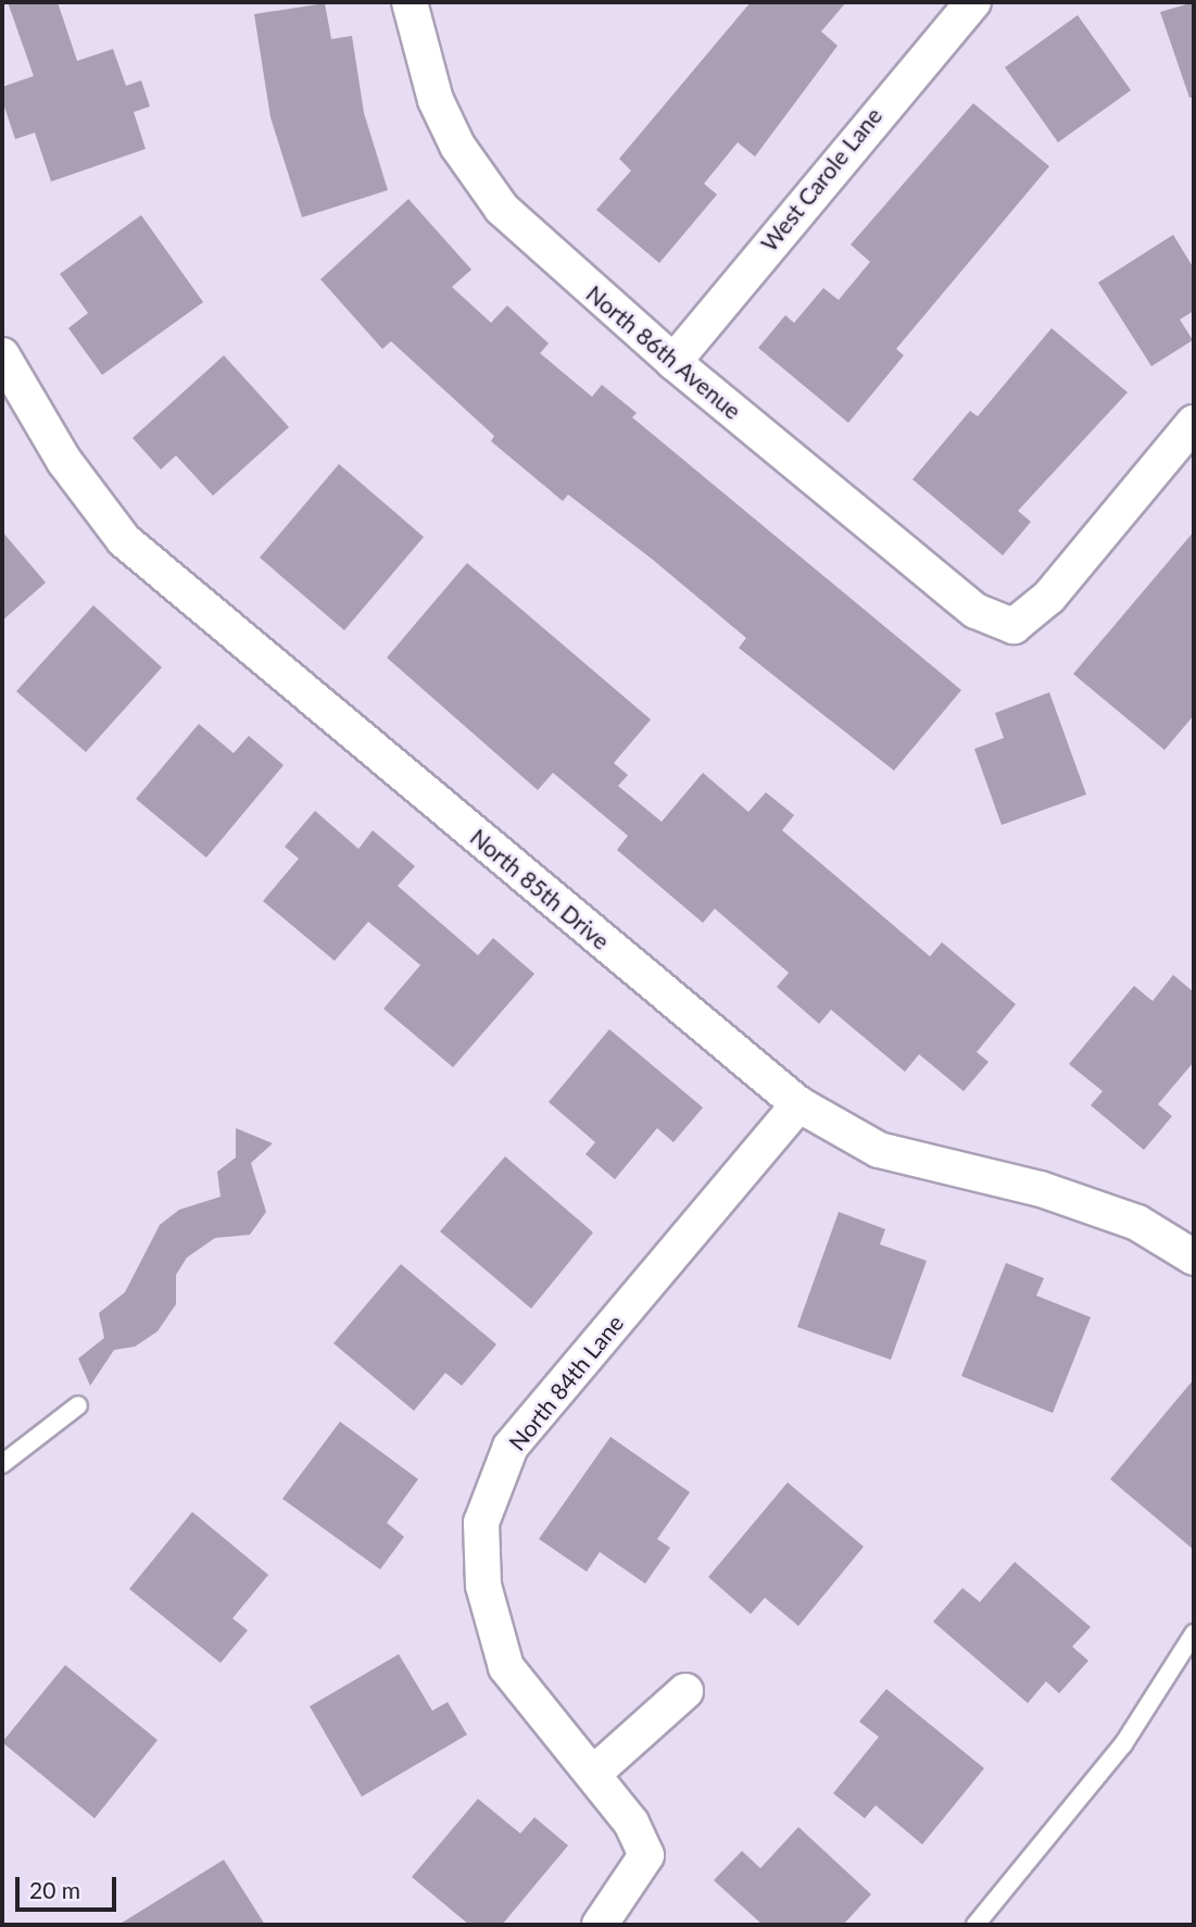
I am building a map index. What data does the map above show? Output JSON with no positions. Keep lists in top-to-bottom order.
{
  "streets": {
    "street": [
      "West Carole Lane",
      "North 86th Avenue",
      "North 85th Drive",
      "North 84th Lane"
    ]
  },
  "crossings": [
    ["West Carole Lane", "North 86th Avenue"],
    ["North 85th Drive", "North 84th Lane"]
  ],
  "scale_bar": "20 m"
}
